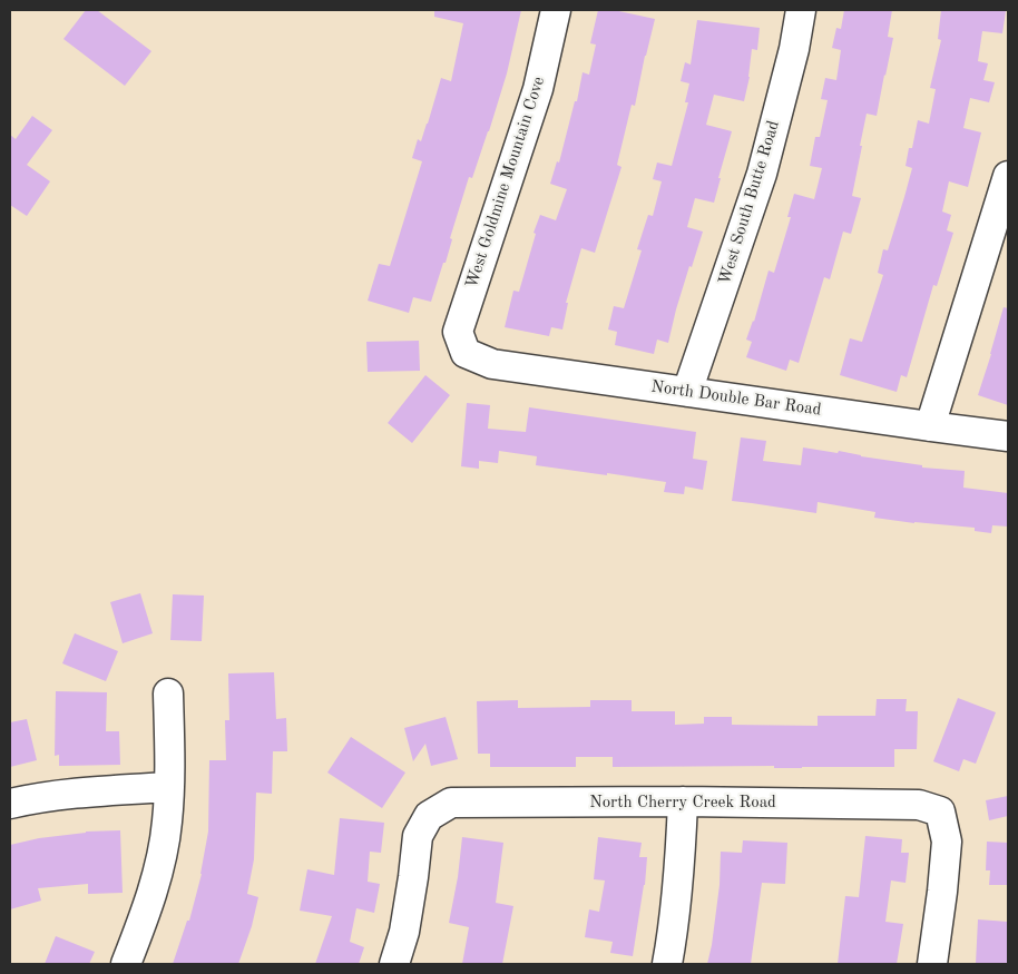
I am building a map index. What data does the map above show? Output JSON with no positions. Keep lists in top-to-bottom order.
{
  "streets": {
    "street": [
      "West Goldmine Mountain Cove",
      "West South Butte Road",
      "North Double Bar Road",
      "North Cherry Creek Road"
    ]
  },
  "crossings": [
    ["West Goldmine Mountain Cove", "North Double Bar Road"],
    ["West South Butte Road", "North Double Bar Road"]
  ]
}
